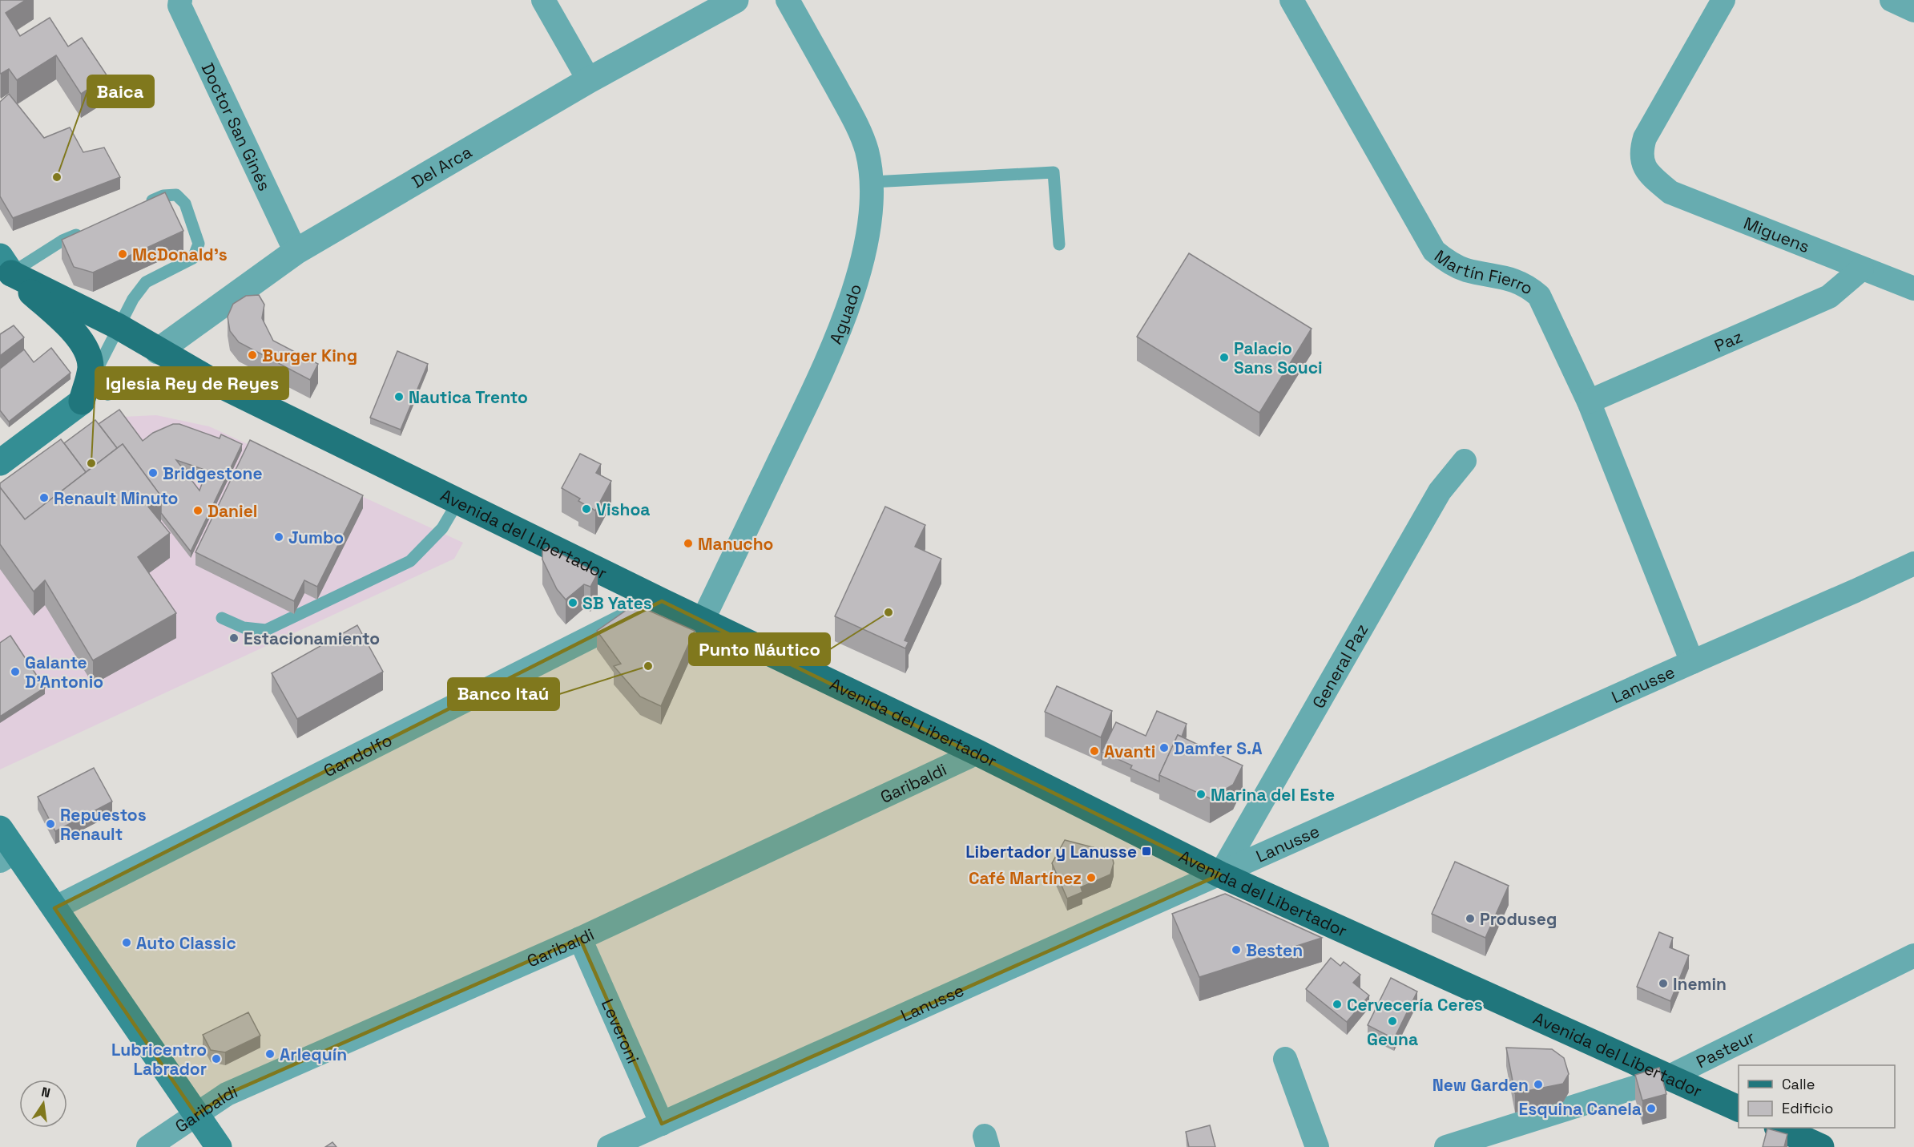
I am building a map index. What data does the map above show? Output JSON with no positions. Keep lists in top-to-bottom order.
{
  "streets": {
    "main road": ["Avenida del Libertador"],
    "street": [
      "Doctor San Ginés",
      "Del Arca",
      "Miguens",
      "Martín Fierro",
      "Aguado",
      "Paz",
      "General Paz",
      "Lanusse",
      "Gandolfo",
      "Garibaldi",
      "Leveroni",
      "Pasteur"
    ]
  },
  "crossings": [
    ["Doctor San Ginés", "Del Arca"],
    ["Del Arca", "Avenida del Libertador"],
    ["Miguens", "Paz"],
    ["Martín Fierro", "Paz"],
    ["Martín Fierro", "Lanusse"],
    ["Aguado", "Avenida del Libertador"],
    ["Avenida del Libertador", "General Paz"],
    ["Avenida del Libertador", "Lanusse"],
    ["Avenida del Libertador", "Gandolfo"],
    ["Avenida del Libertador", "Garibaldi"],
    ["Avenida del Libertador", "Pasteur"],
    ["General Paz", "Lanusse"],
    ["Lanusse", "Leveroni"],
    ["Garibaldi", "Leveroni"]
  ],
  "places": {
    "other": [
      "Baica",
      "McDonald's",
      "Burger King",
      "Palacio Sans Souci",
      "Nautica Trento",
      "Iglesia Rey de Reyes",
      "Bridgestone",
      "Renault Minuto",
      "Vishoa",
      "Daniel",
      "Jumbo",
      "Manucho",
      "SB Yates",
      "Punto Náutico",
      "Estacionamiento",
      "Banco Itaú",
      "Galante D'Antonio",
      "Damfer S.A",
      "Avanti",
      "Marina del Este",
      "Repuestos Renault",
      "Café Martínez",
      "Produseg",
      "Auto Classic",
      "Besten",
      "Inemin",
      "Cervecería Ceres",
      "Geuna",
      "Arlequín",
      "Lubricentro Labrador",
      "New Garden",
      "Esquina Canela"
    ],
    "transit": ["Libertador y Lanusse"]
  },
  "legend": ["Calle", "Edificio"],
  "north": "top"
}
